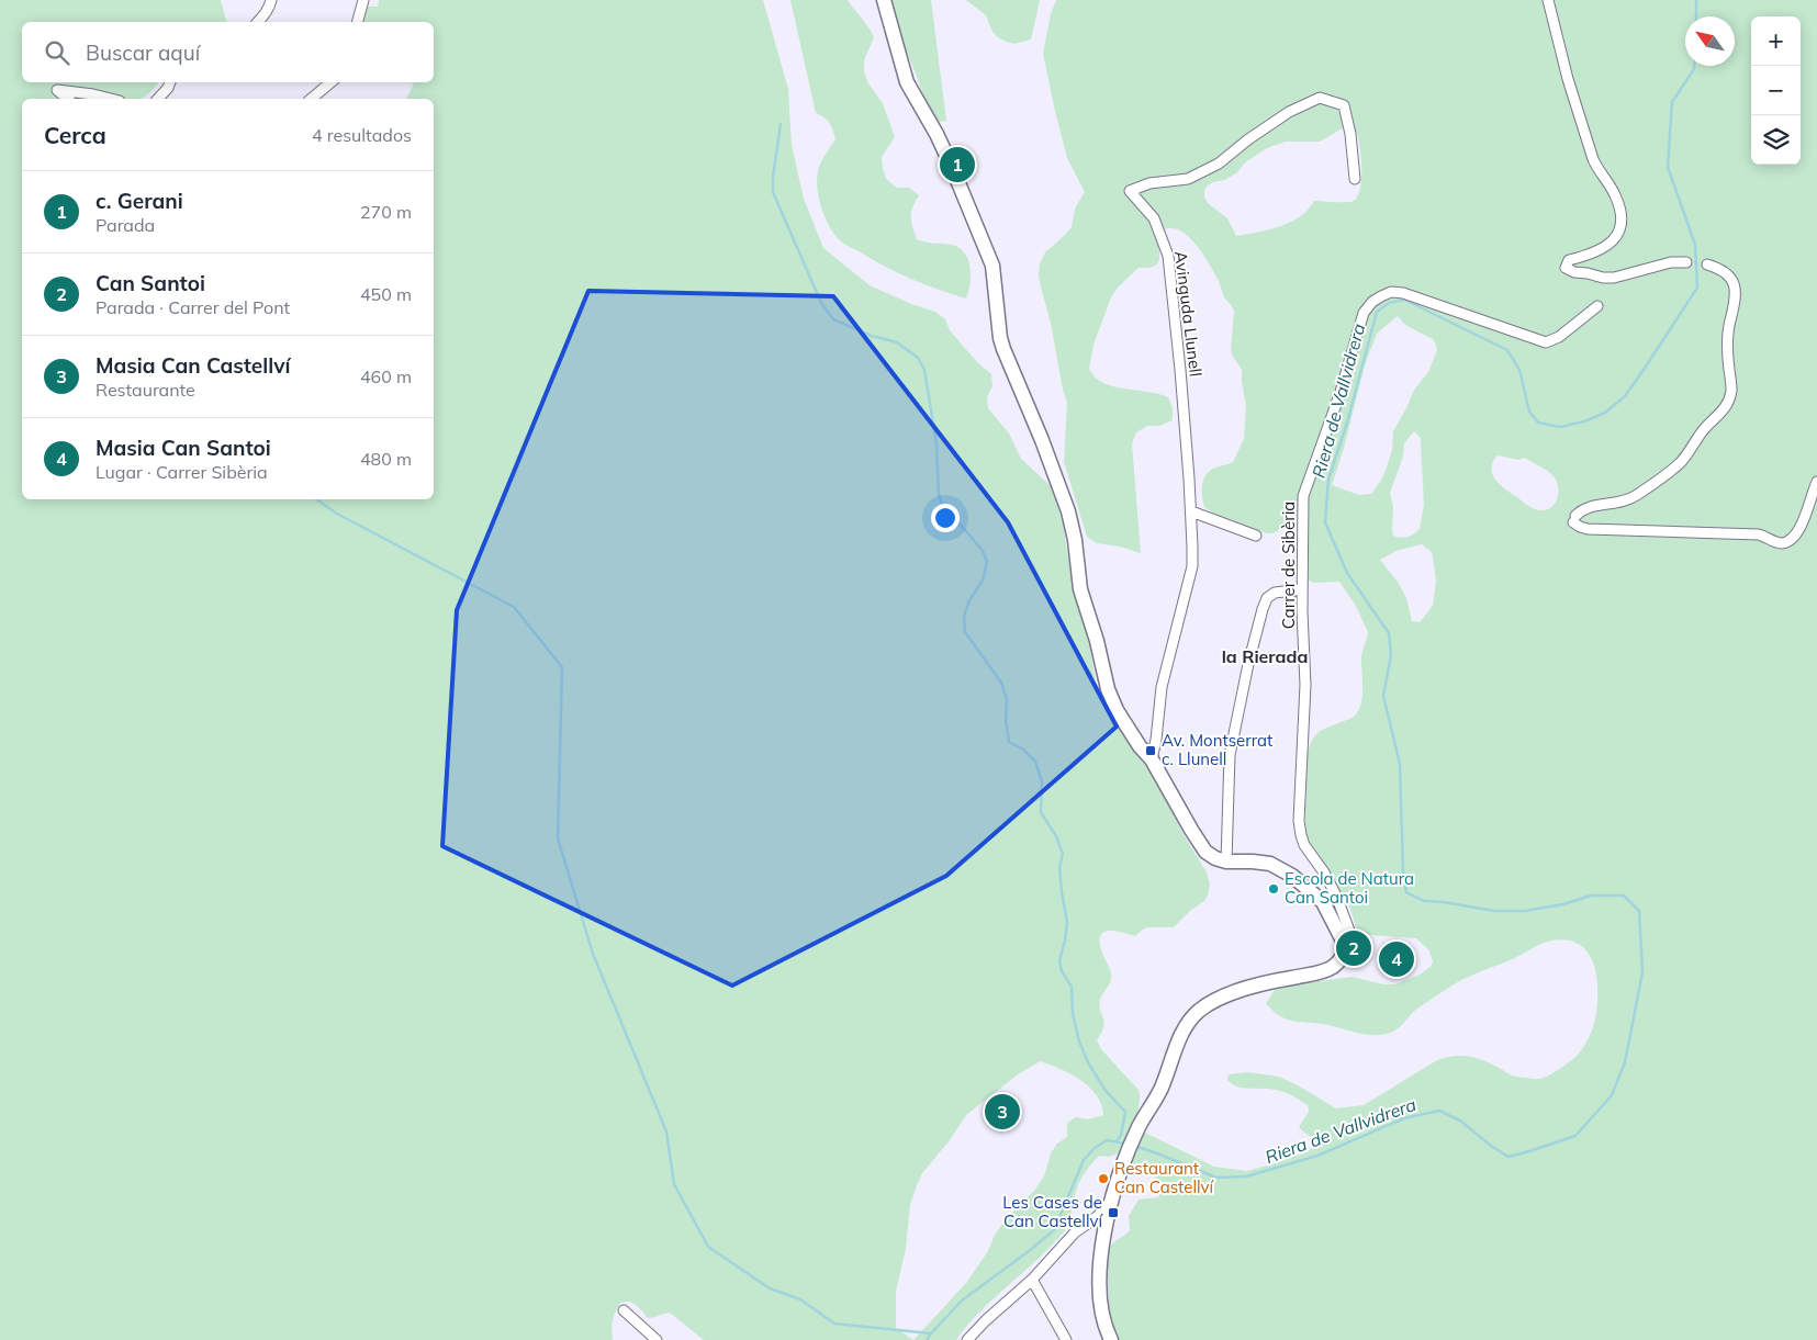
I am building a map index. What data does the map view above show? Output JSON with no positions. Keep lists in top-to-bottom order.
{
  "streets": {
    "street": ["Avinguda Llunell", "Carrer de Sibèria"]
  },
  "districts": ["la Rierada"],
  "water": ["Riera de Vallvidrera"],
  "places": {
    "transit": ["Av. Montserrat c. Llunell", "Les Cases de Can Castellví"],
    "other": ["Escola de Natura Can Santoi", "Restaurant Can Castellví"]
  },
  "north": "top left",
  "page": {
    "map_buttons": ["+", "−"],
    "search": "Buscar aquí",
    "heading": ["Cerca", "4 resultados"],
    "pins": [
      "1",
      "2",
      "4",
      "3"
    ],
    "list": [
      {
        "mark": "1",
        "name": "c. Gerani",
        "note": "Parada",
        "value": "270 m"
      },
      {
        "mark": "2",
        "name": "Can Santoi",
        "note": "Parada · Carrer del Pont",
        "value": "450 m"
      },
      {
        "mark": "3",
        "name": "Masia Can Castellví",
        "note": "Restaurante",
        "value": "460 m"
      },
      {
        "mark": "4",
        "name": "Masia Can Santoi",
        "note": "Lugar · Carrer Sibèria",
        "value": "480 m"
      }
    ]
  }
}
